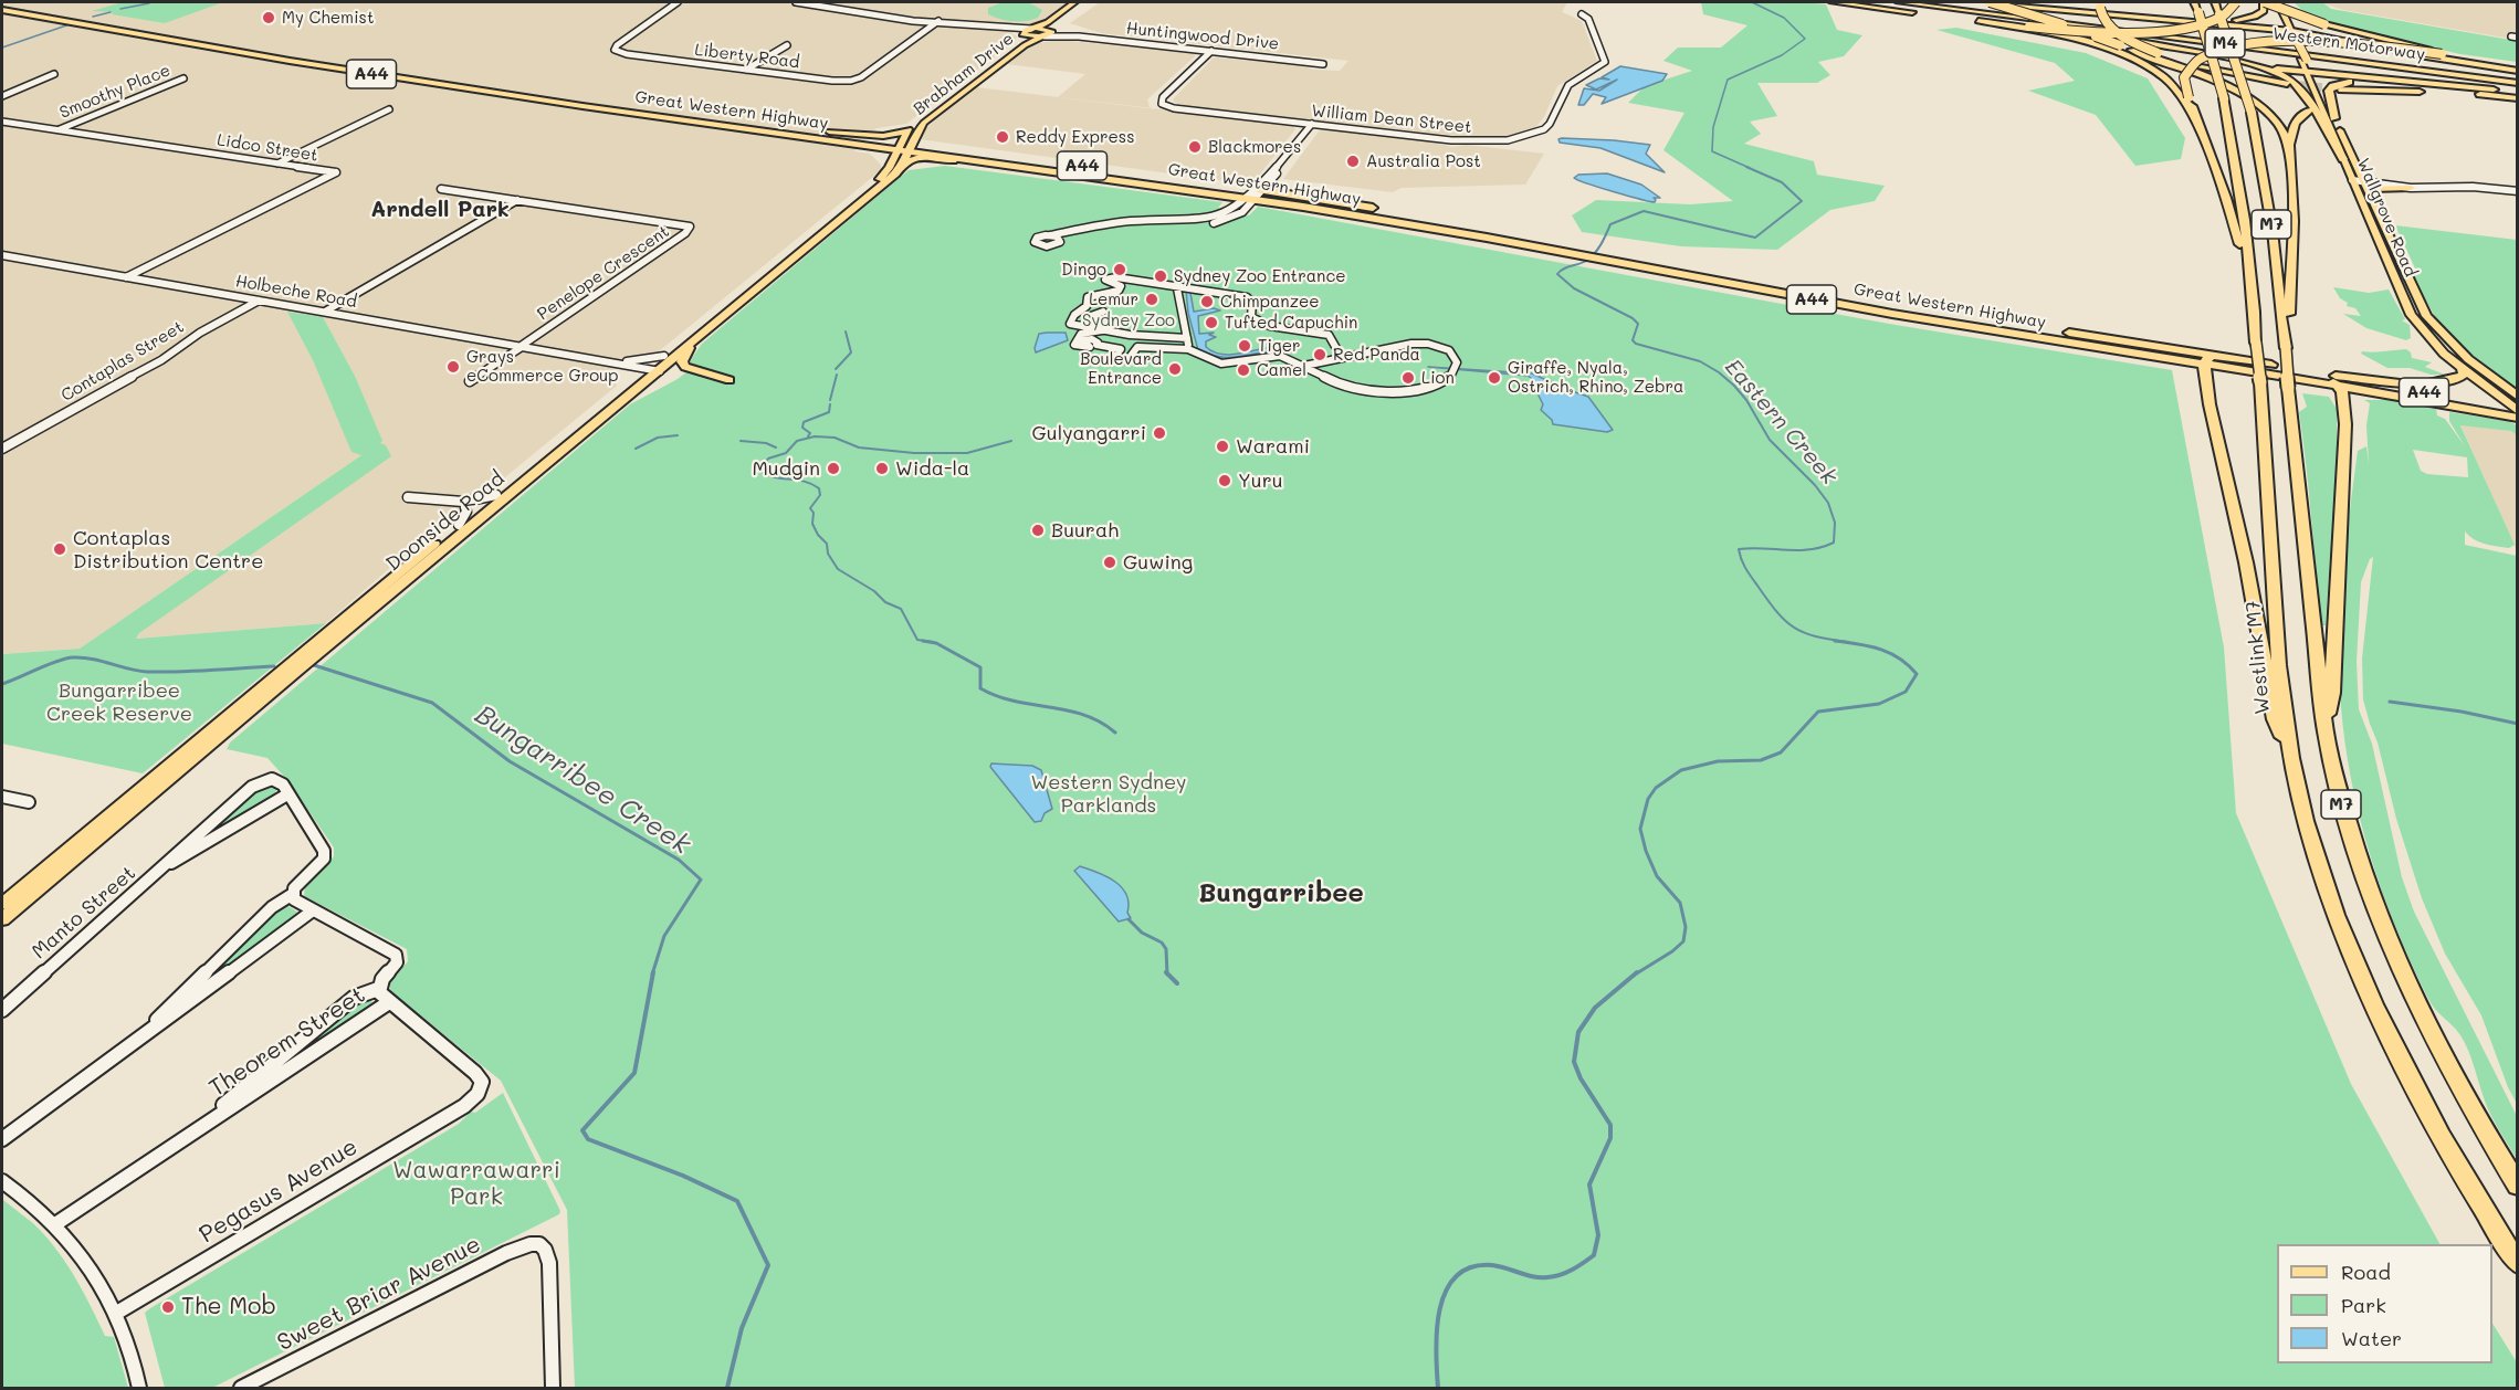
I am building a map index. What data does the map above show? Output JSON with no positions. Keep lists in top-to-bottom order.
{
  "streets": {
    "highway": [
      "M4",
      "Western Motorway",
      "A44",
      "Great Western Highway",
      "M7",
      "Westlink M7"
    ],
    "main road": ["Brabham Drive", "Wallgrove Road", "Doonside Road"],
    "street": [
      "Huntingwood Drive",
      "Liberty Road",
      "Smoothy Place",
      "William Dean Street",
      "Lidco Street",
      "Penelope Crescent",
      "Holbeche Road",
      "Contaplas Street",
      "Manto Street",
      "Theorem Street",
      "Pegasus Avenue",
      "Sweet Briar Avenue"
    ]
  },
  "crossings": [
    ["Huntingwood Drive", "Brabham Drive"],
    ["Huntingwood Drive", "William Dean Street"],
    ["Brabham Drive", "Great Western Highway"],
    ["Brabham Drive", "Doonside Road"],
    ["Smoothy Place", "Lidco Street"],
    ["Great Western Highway", "Wallgrove Road"],
    ["Great Western Highway", "M7"],
    ["Great Western Highway", "Doonside Road"],
    ["Lidco Street", "Holbeche Road"],
    ["Penelope Crescent", "Holbeche Road"],
    ["Holbeche Road", "Contaplas Street"],
    ["Holbeche Road", "Doonside Road"],
    ["Theorem Street", "Pegasus Avenue"]
  ],
  "districts": ["Arndell Park", "Bungarribee"],
  "water": ["Eastern Creek", "Bungarribee Creek"],
  "parks": [
    "Sydney Zoo",
    "Bungarribee Creek Reserve",
    "Western Sydney Parklands",
    "Wawarrawarri Park"
  ],
  "places": [
    "My Chemist",
    "Reddy Express",
    "Blackmores",
    "Australia Post",
    "Dingo",
    "Sydney Zoo Entrance",
    "Lemur",
    "Chimpanzee",
    "Tufted Capuchin",
    "Tiger",
    "Red Panda",
    "Grays eCommerce Group",
    "Boulevard Entrance",
    "Camel",
    "Lion",
    "Giraffe, Nyala, Ostrich, Rhino, Zebra",
    "Gulyangarri",
    "Warami",
    "Mudgin",
    "Wida-la",
    "Yuru",
    "Buurah",
    "Contaplas Distribution Centre",
    "Guwing",
    "The Mob"
  ],
  "legend": ["Road", "Park", "Water"]
}
